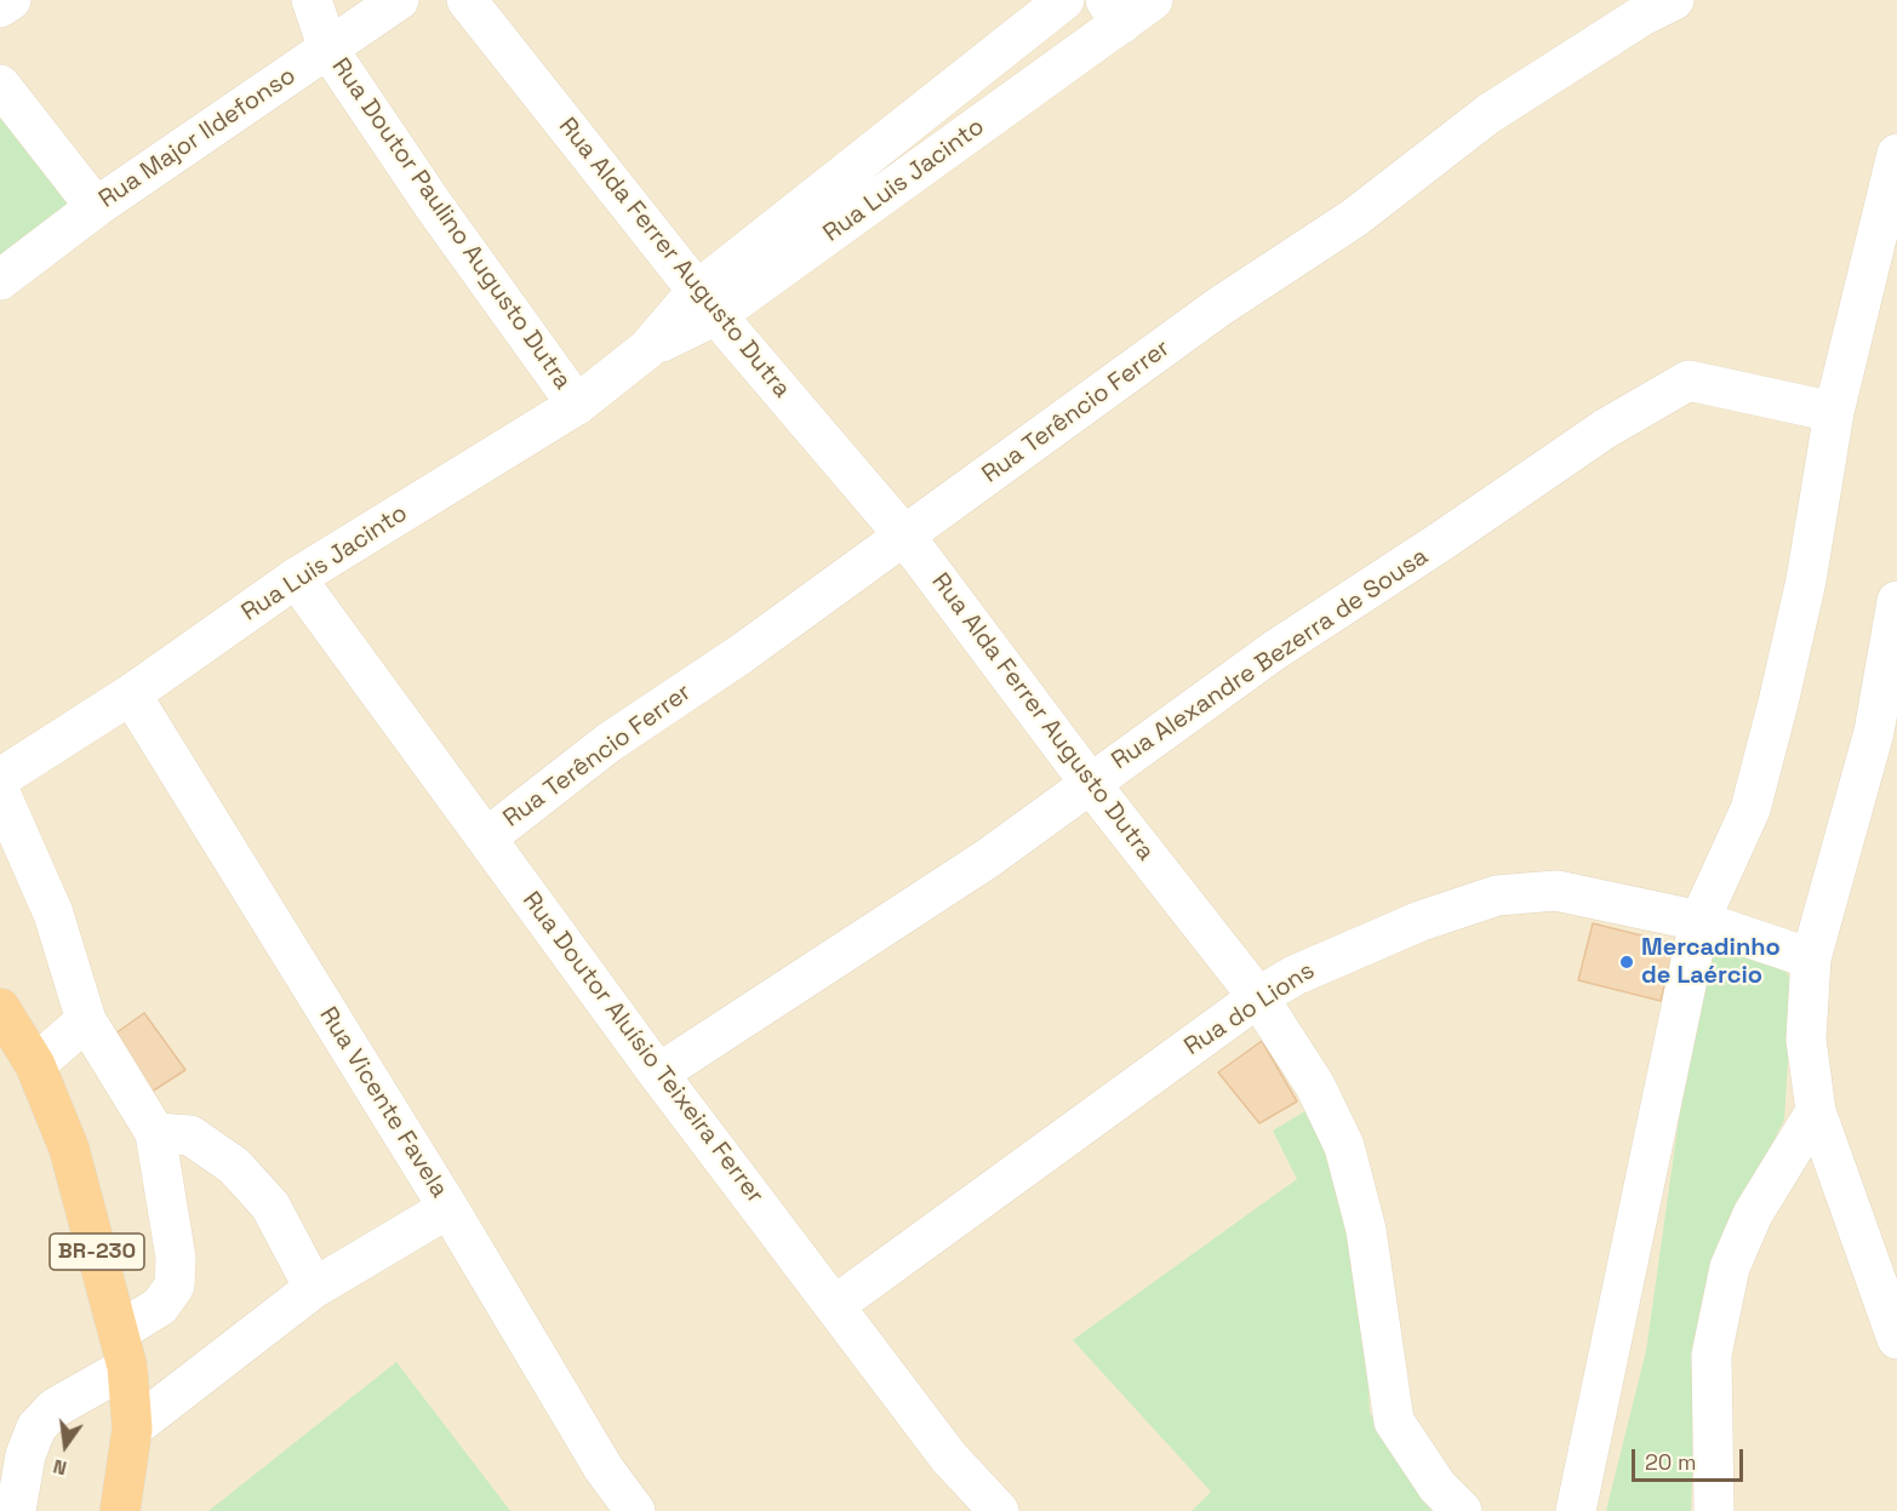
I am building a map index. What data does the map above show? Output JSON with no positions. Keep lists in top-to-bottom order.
{
  "streets": {
    "highway": ["BR-230"],
    "street": [
      "Rua Major Ildefonso",
      "Rua Luis Jacinto",
      "Rua Doutor Paulino Augusto Dutra",
      "Rua Alda Ferrer Augusto Dutra",
      "Rua Terêncio Ferrer",
      "Rua Alexandre Bezerra de Sousa",
      "Rua do Lions",
      "Rua Doutor Aluísio Teixeira Ferrer",
      "Rua Vicente Favela"
    ]
  },
  "crossings": [
    ["Rua Major Ildefonso", "Rua Doutor Paulino Augusto Dutra"],
    ["Rua Luis Jacinto", "Rua Doutor Paulino Augusto Dutra"],
    ["Rua Luis Jacinto", "Rua Alda Ferrer Augusto Dutra"],
    ["Rua Luis Jacinto", "Rua Doutor Aluísio Teixeira Ferrer"],
    ["Rua Luis Jacinto", "Rua Vicente Favela"],
    ["Rua Alda Ferrer Augusto Dutra", "Rua Terêncio Ferrer"],
    ["Rua Alda Ferrer Augusto Dutra", "Rua Alexandre Bezerra de Sousa"],
    ["Rua Alda Ferrer Augusto Dutra", "Rua do Lions"],
    ["Rua Terêncio Ferrer", "Rua Doutor Aluísio Teixeira Ferrer"],
    ["Rua Alexandre Bezerra de Sousa", "Rua Doutor Aluísio Teixeira Ferrer"],
    ["Rua do Lions", "Rua Doutor Aluísio Teixeira Ferrer"]
  ],
  "places": ["Mercadinho de Laércio"],
  "scale_bar": "20 m",
  "north": "bottom"
}
